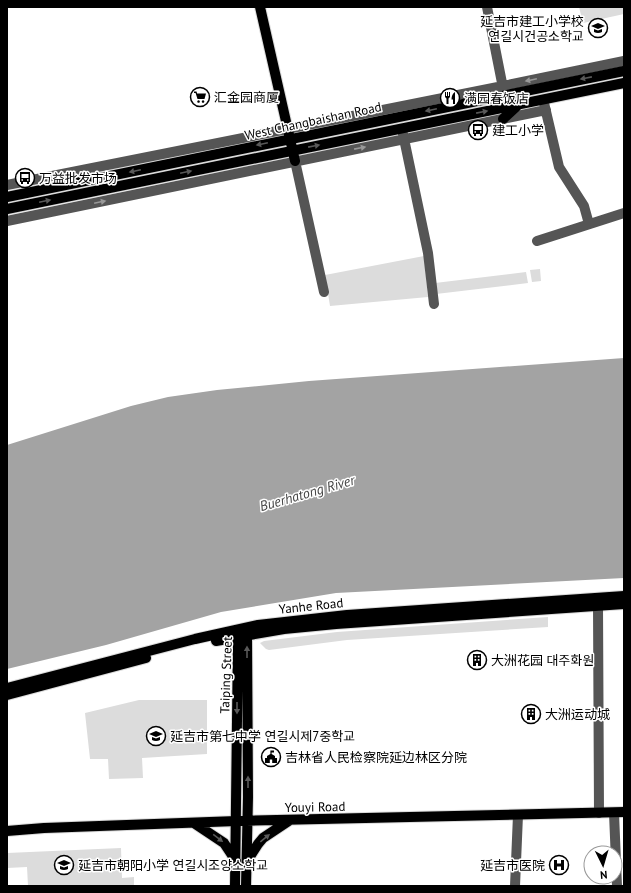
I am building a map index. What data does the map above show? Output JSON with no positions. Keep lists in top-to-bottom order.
{
  "streets": {
    "main road": [
      "West Changbaishan Road",
      "Yanhe Road",
      "Taiping Street",
      "Youyi Road"
    ]
  },
  "crossings": [
    ["Yanhe Road", "Taiping Street"],
    ["Taiping Street", "Youyi Road"]
  ],
  "water": ["Buerhatong River"],
  "places": {
    "school or university": ["延吉市建工小学校 연길시건공소학교", "延吉市第七中学 연길시제7중학교", "延吉市朝阳小学 연길시조양소학교"],
    "supermarket": ["汇金园商厦"],
    "restaurant": ["满园春饭店"],
    "bus stop": ["建工小学", "万益批发市场"],
    "building": ["大洲花园 대주화원", "大洲运动城"],
    "public building": ["吉林省人民检察院延边林区分院"],
    "hospital": ["延吉市医院"]
  },
  "north": "bottom"
}
